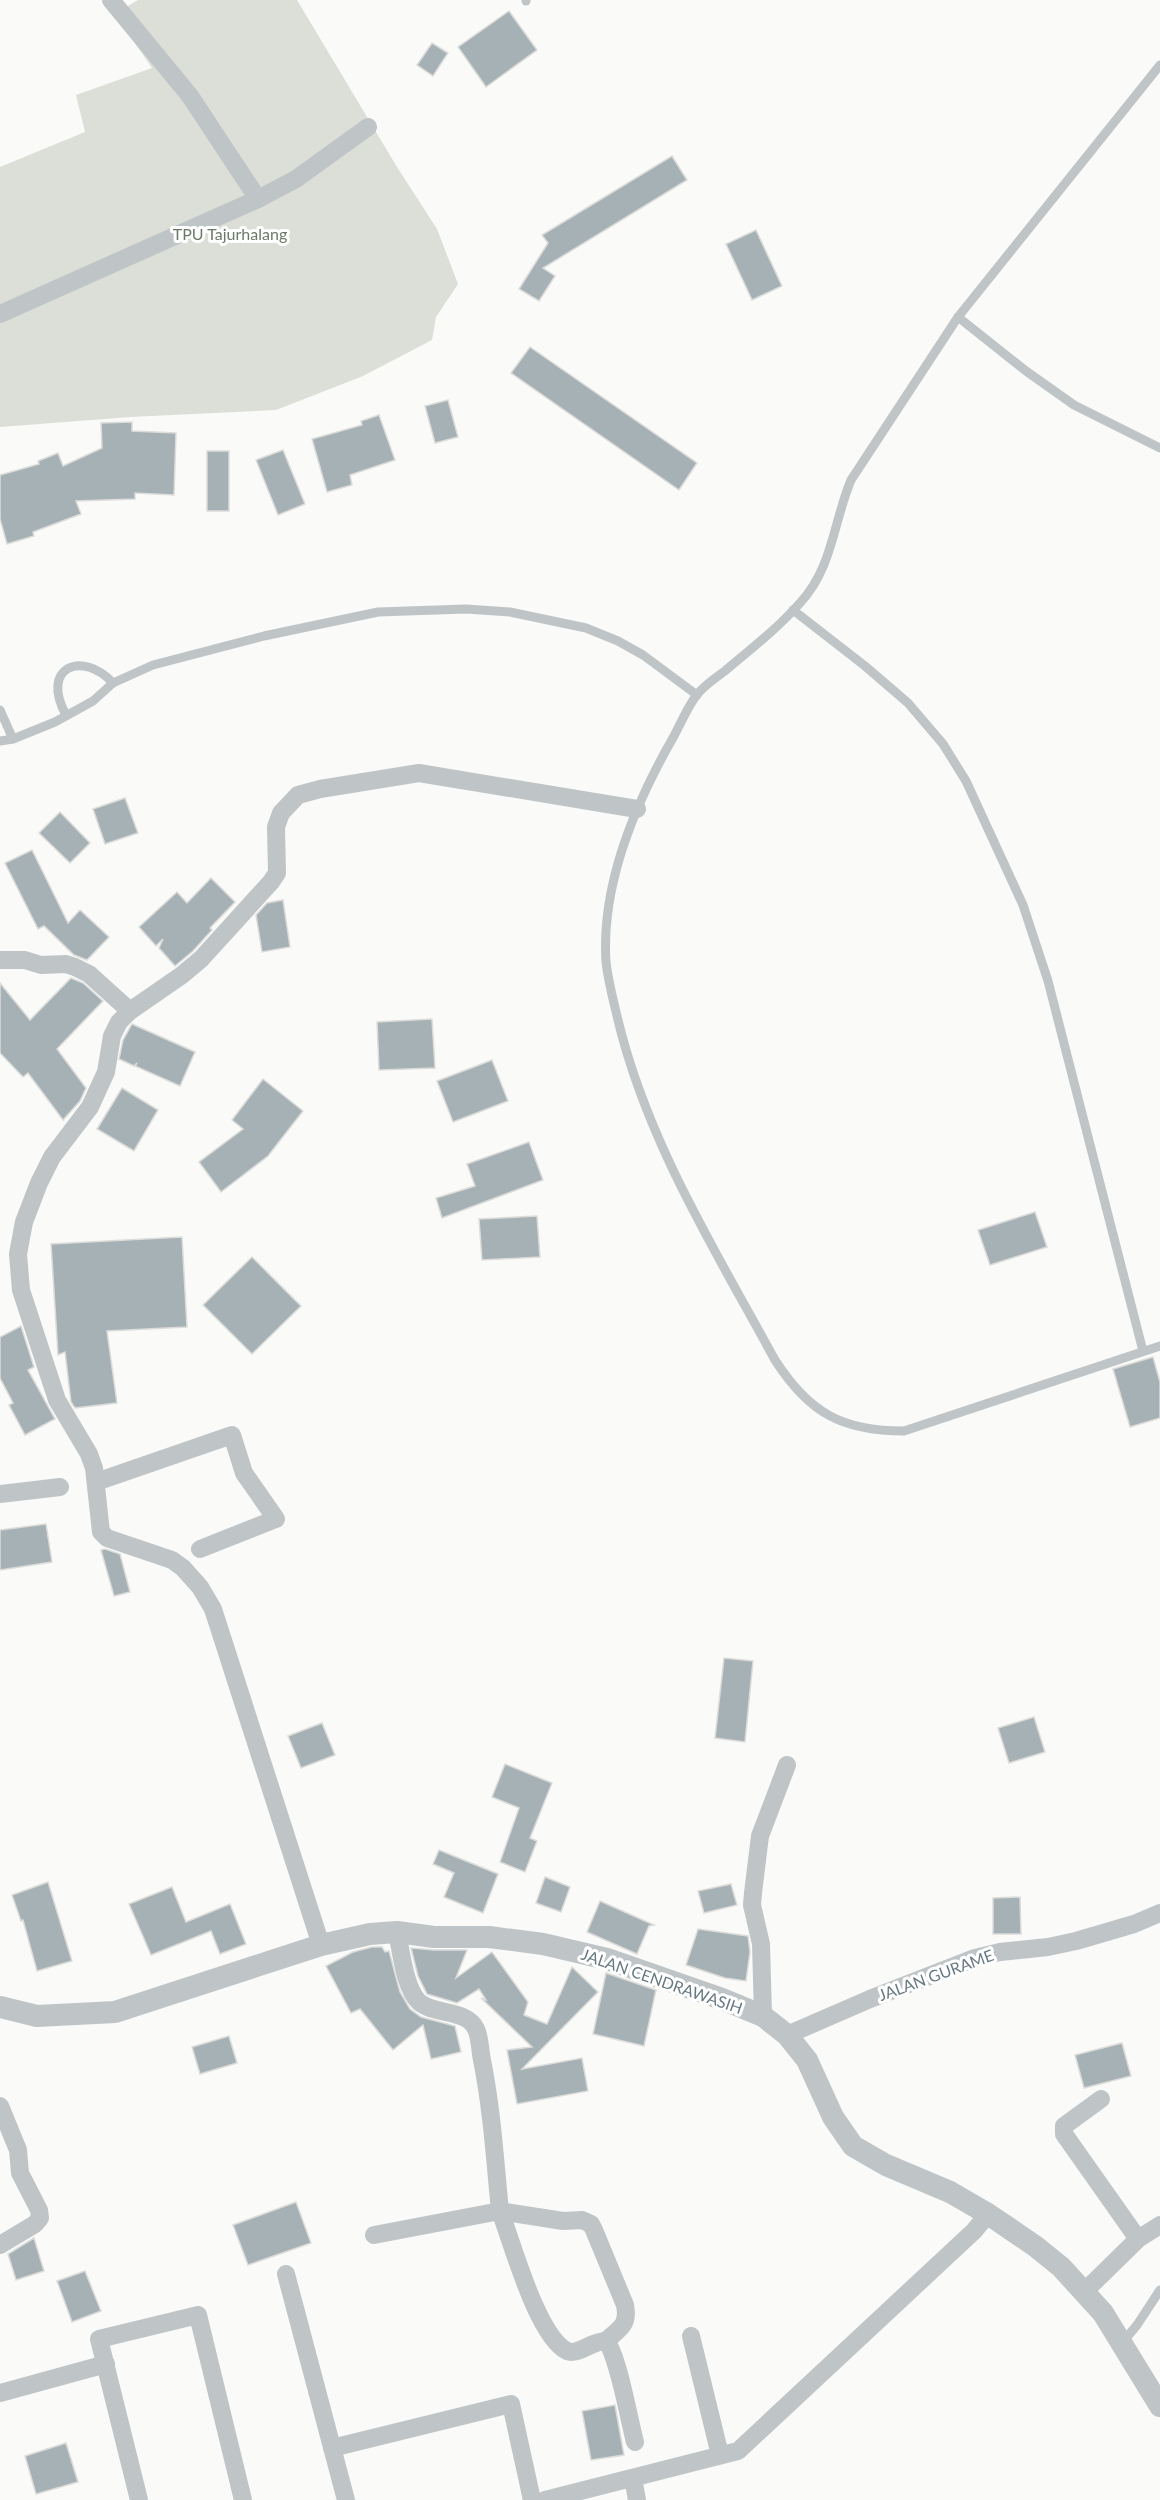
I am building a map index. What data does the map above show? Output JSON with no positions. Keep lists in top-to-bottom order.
{
  "streets": {
    "street": ["JALAN GURAME", "JALAN CENDRAWASIH"]
  },
  "crossings": [
    ["JALAN GURAME", "JALAN CENDRAWASIH"]
  ],
  "parks": ["TPU Tajurhalang"]
}
